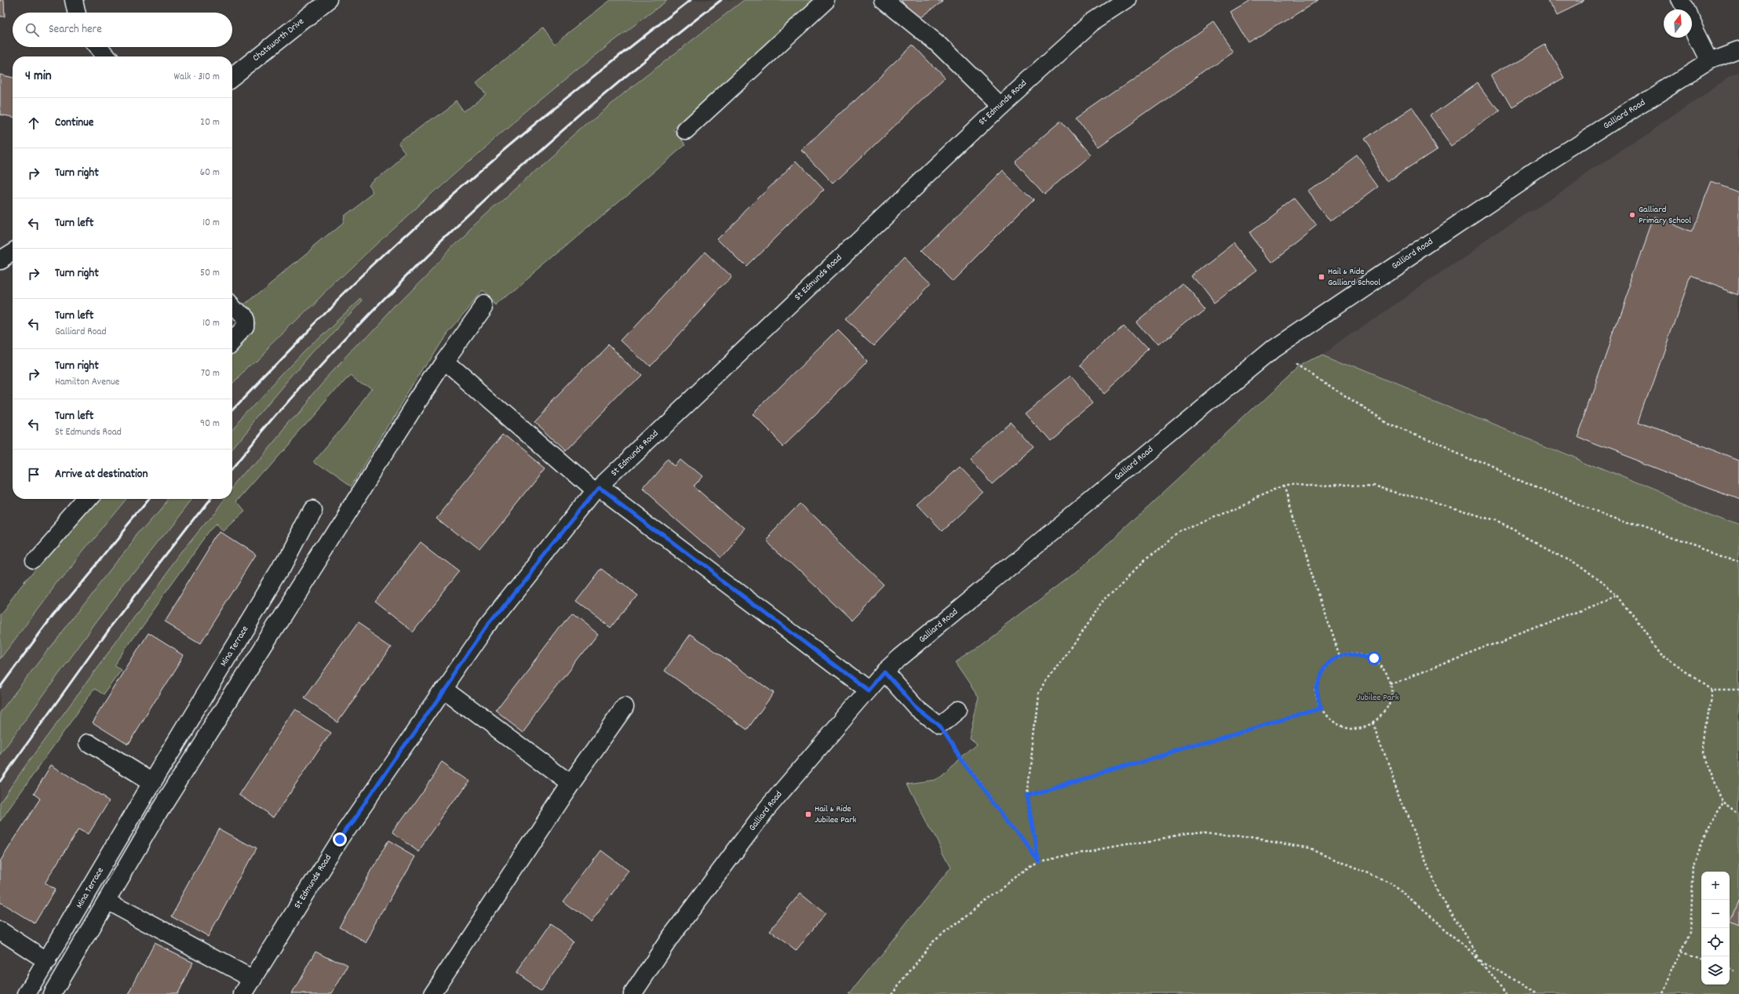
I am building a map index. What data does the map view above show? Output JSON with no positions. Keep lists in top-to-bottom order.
{
  "streets": {
    "street": [
      "Chatsworth Drive",
      "St Edmunds Road",
      "Galliard Road",
      "Mina Terrace"
    ]
  },
  "parks": ["Jubilee Park"],
  "places": {
    "other": ["Galliard Primary School"],
    "transit": ["Hail & Ride Galliard School", "Hail & Ride Jubilee Park"]
  },
  "north": "top",
  "page": {
    "search": "Search here",
    "heading": ["4 min", "Walk · 310 m"],
    "list": [
      ["Continue", "20 m"],
      ["Turn right", "60 m"],
      ["Turn left", "10 m"],
      ["Turn right", "50 m"],
      ["Turn left", "Galliard Road", "10 m"],
      ["Turn right", "Hamilton Avenue", "70 m"],
      ["Turn left", "St Edmunds Road", "90 m"],
      "Arrive at destination"
    ],
    "map_buttons": ["+", "−"]
  }
}
